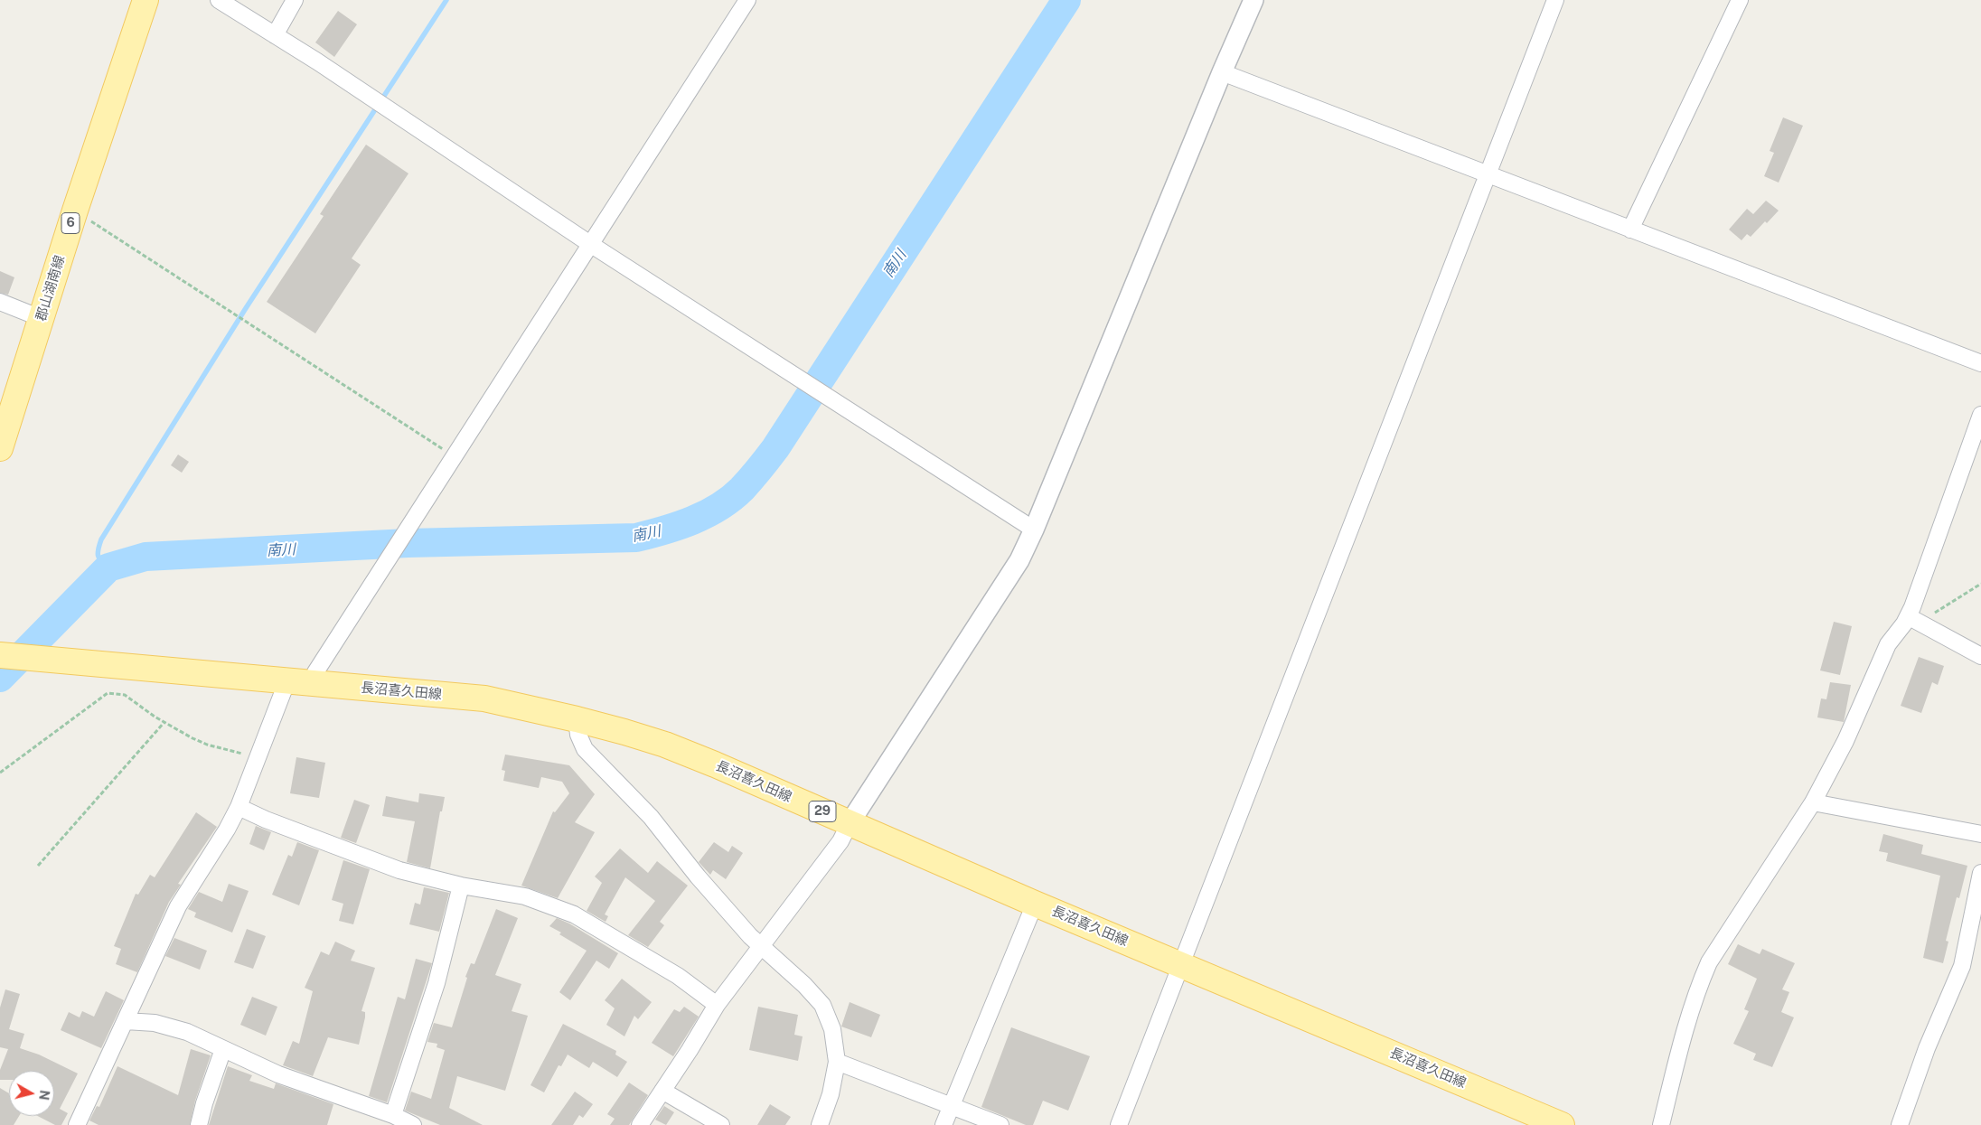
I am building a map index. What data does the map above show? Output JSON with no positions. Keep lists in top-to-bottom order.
{
  "streets": {
    "main road": [
      "6",
      "郡山湖南線",
      "長沼喜久田線",
      "29"
    ]
  },
  "water": ["南川"],
  "north": "right"
}
